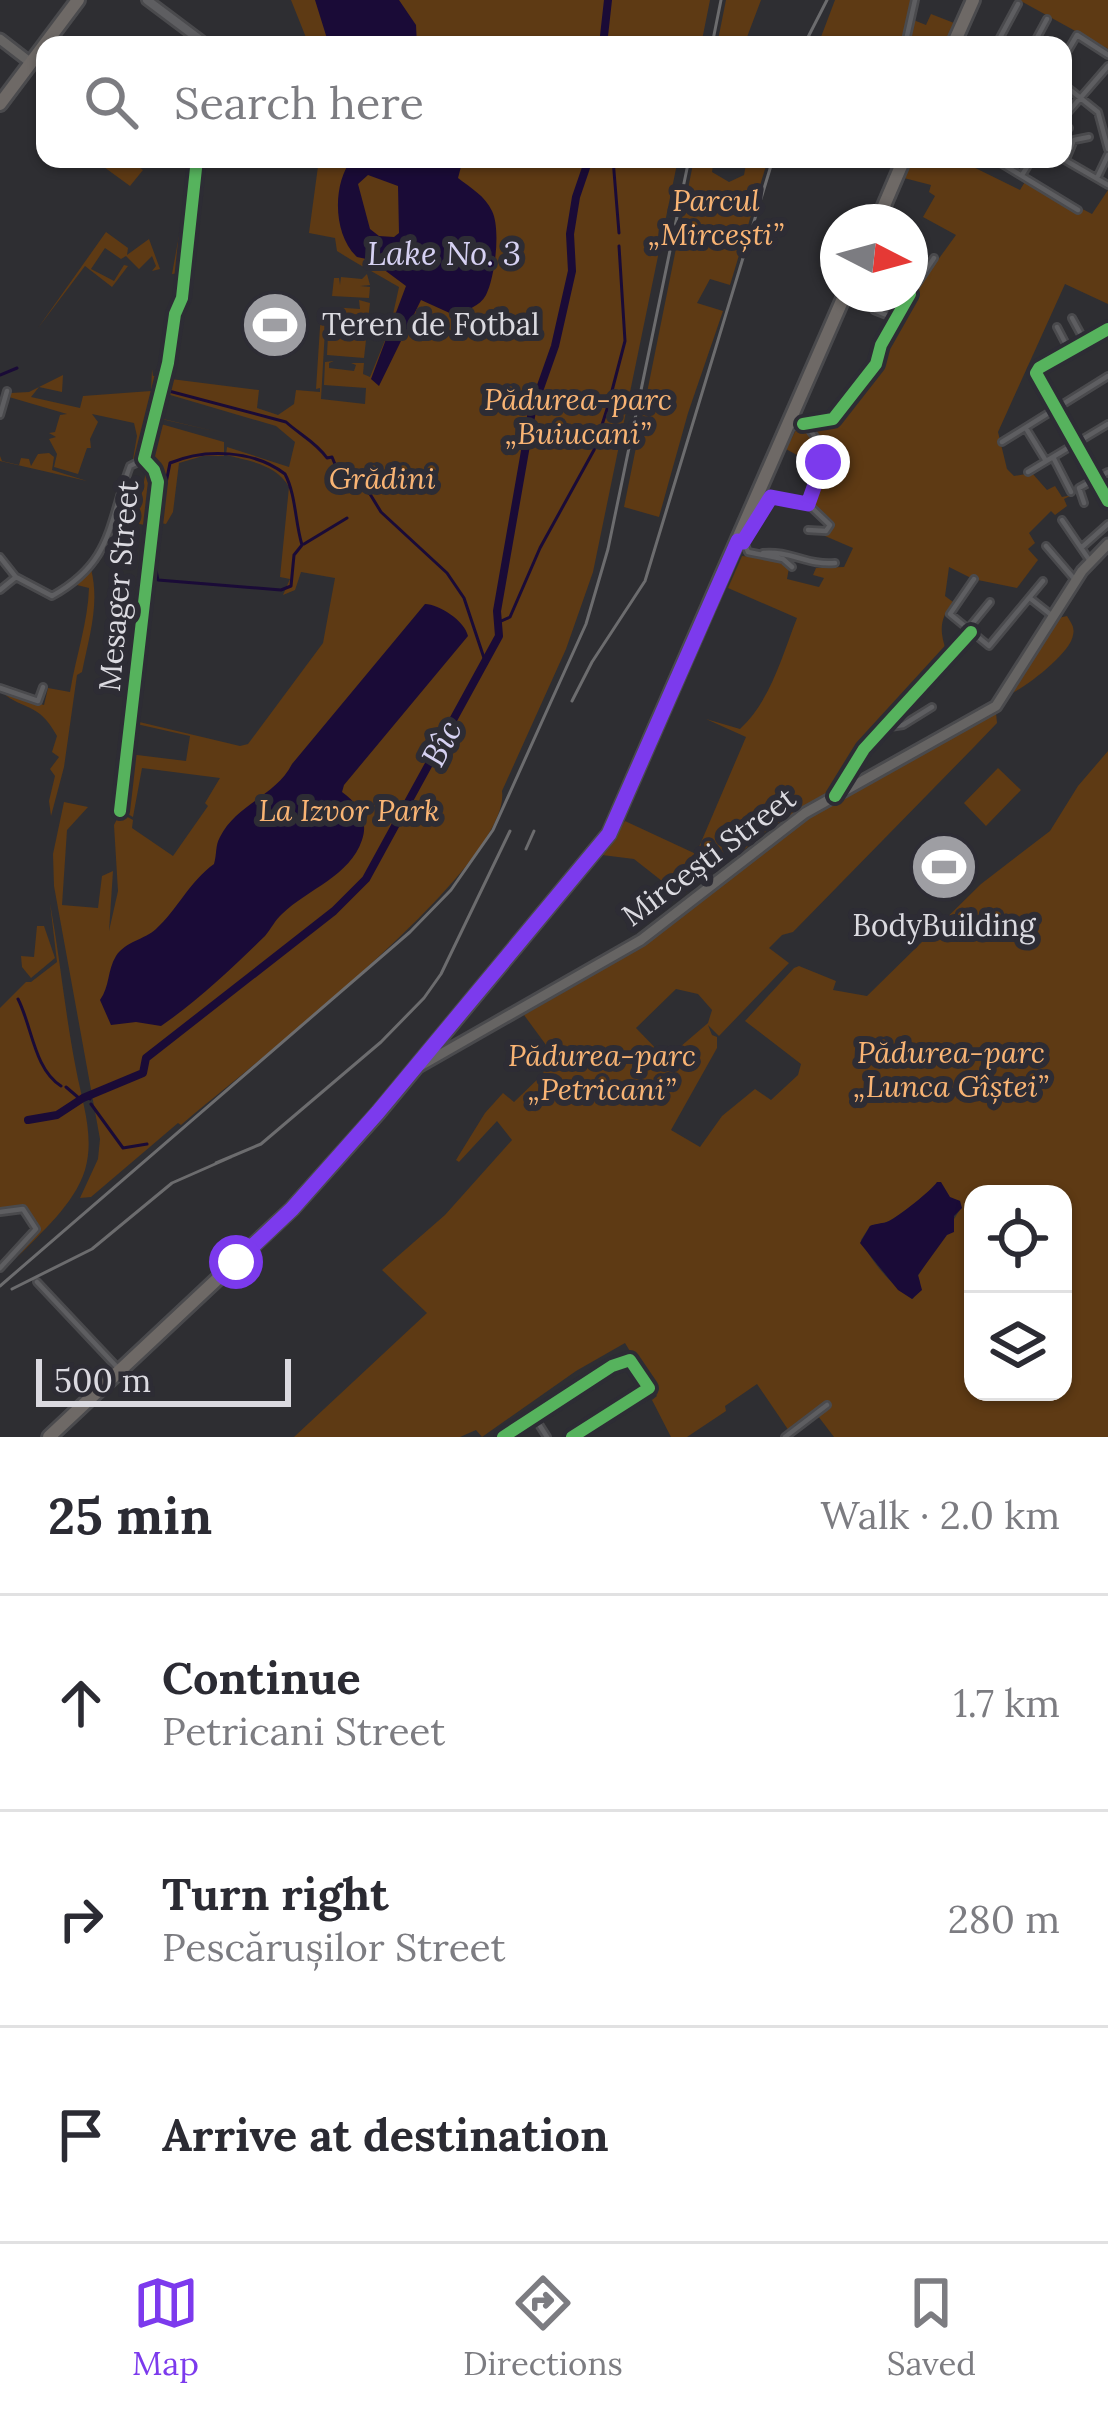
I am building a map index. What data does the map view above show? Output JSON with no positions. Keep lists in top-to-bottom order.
{
  "streets": {
    "main road": ["Mircești Street"],
    "street": ["Mesager Street"]
  },
  "water": ["Lake No. 3", "Bîc"],
  "parks": [
    "Parcul „Mircești”",
    "Pădurea-parc „Buiucani”",
    "Grădini",
    "La Izvor Park",
    "Pădurea-parc „Lunca Gîștei”",
    "Pădurea-parc „Petricani”"
  ],
  "places": {
    "sports": ["Teren de Fotbal", "BodyBuilding"]
  },
  "scale_bar": "500 m",
  "north": "right",
  "page": {
    "search": "Search here",
    "scale": "500 m",
    "heading": ["25 min", "Walk · 2.0 km"],
    "list": [
      ["Continue", "Petricani Street", "1.7 km"],
      ["Turn right", "Pescărușilor Street", "280 m"],
      "Arrive at destination"
    ],
    "nav": ["Map", "Directions", "Saved"]
  }
}
